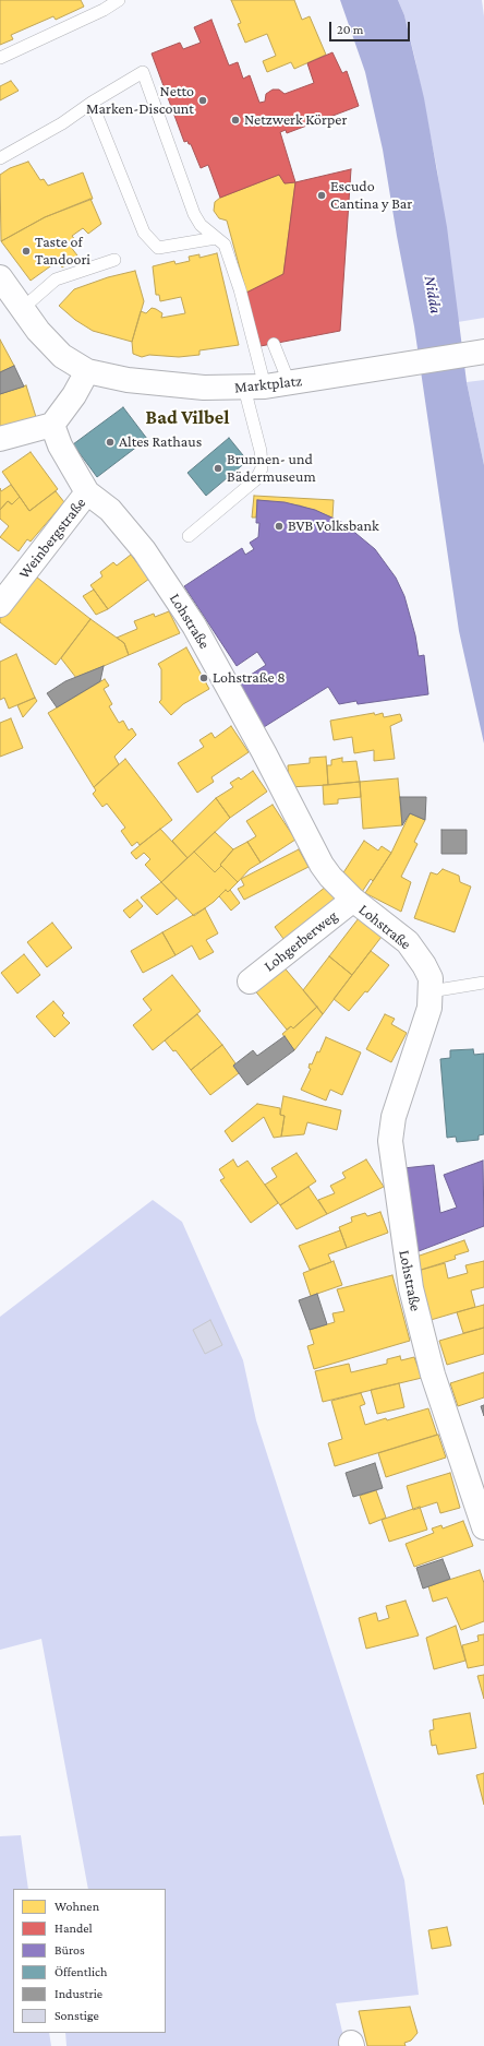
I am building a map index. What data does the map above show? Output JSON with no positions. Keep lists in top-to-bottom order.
{
  "streets": {
    "street": [
      "Marktplatz",
      "Weinbergstraße",
      "Lohstraße",
      "Lohgerberweg"
    ]
  },
  "crossings": [
    ["Weinbergstraße", "Lohstraße"],
    ["Lohstraße", "Lohgerberweg"]
  ],
  "districts": ["Bad Vilbel"],
  "water": ["Nidda"],
  "places": [
    "Netto Marken-Discount",
    "Netzwerk Körper",
    "Escudo Cantina y Bar",
    "Taste of Tandoori",
    "Altes Rathaus",
    "Brunnen- und Bädermuseum",
    "BVB Volksbank",
    "Lohstraße 8"
  ],
  "legend": [
    "Wohnen",
    "Handel",
    "Büros",
    "Öffentlich",
    "Industrie",
    "Sonstige"
  ],
  "scale_bar": "20 m"
}
